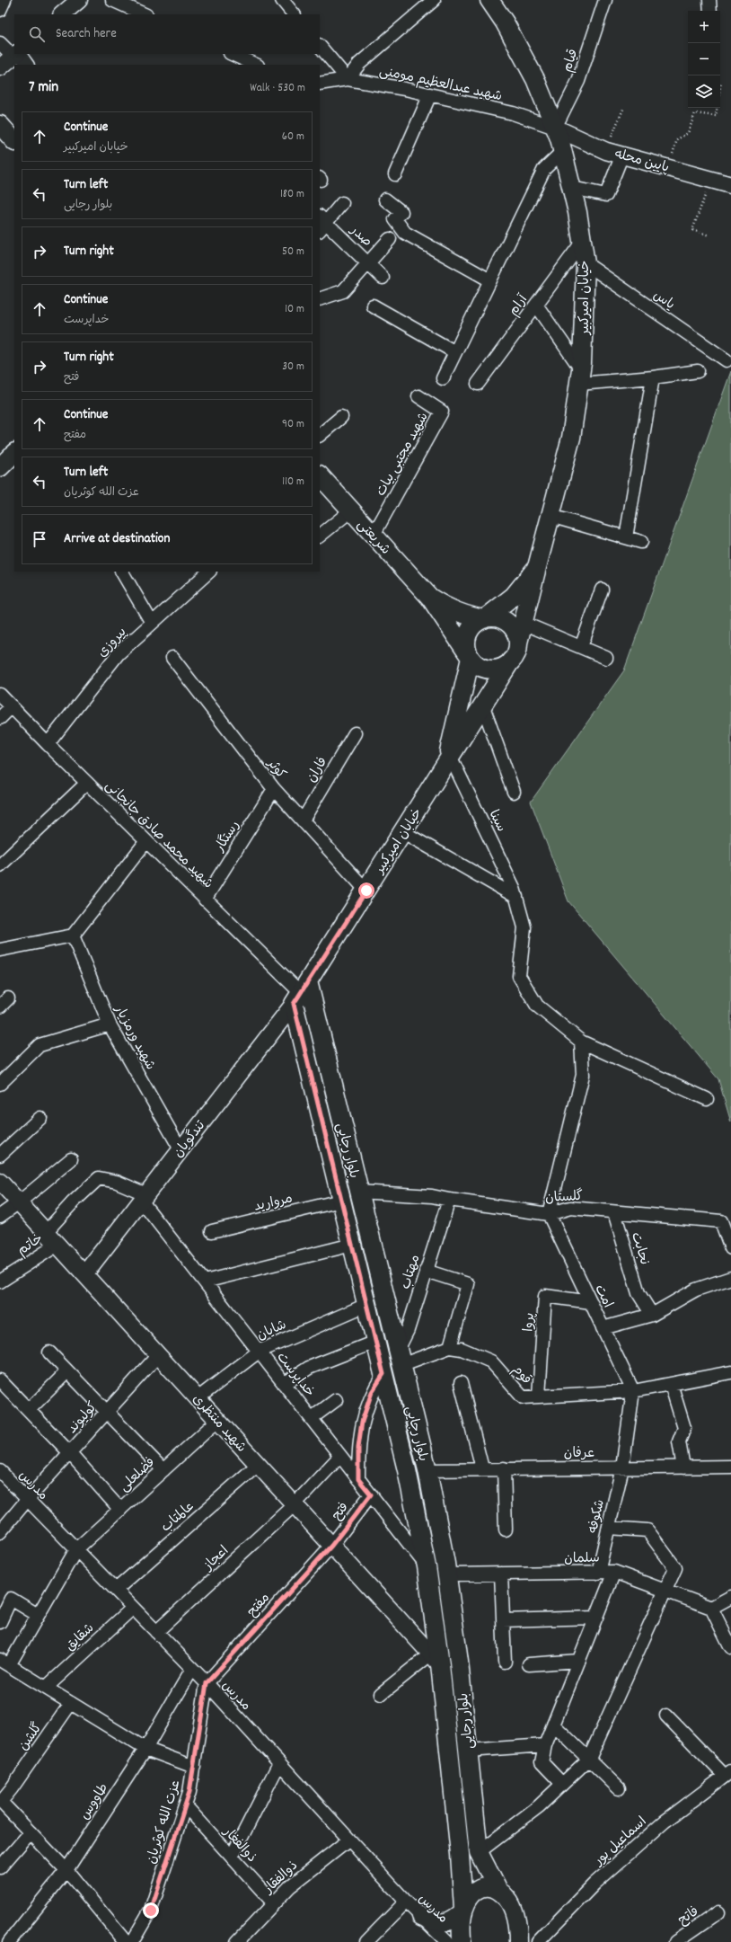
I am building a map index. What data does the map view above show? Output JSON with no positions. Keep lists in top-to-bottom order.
{
  "streets": {
    "main road": ["خیابان امیرکبیر", "شریعتی", "بلوار رجایی"],
    "street": [
      "قیام",
      "شهید عبدالعظیم مومنی",
      "پایین محله",
      "صدر",
      "یاس",
      "آرام",
      "شهید مجتبی بیات",
      "پیروزی",
      "کوثر",
      "فاران",
      "سینا",
      "شهید محمد صادق جانجانی",
      "رستگار",
      "شهید ورمزیار",
      "تندگویان",
      "گلستان",
      "مروارید",
      "خاتم",
      "نجابت",
      "مهتاب",
      "امت",
      "پروا",
      "شایان",
      "خداپرست",
      "قوم",
      "کولیوند",
      "شهید منتظری",
      "عرفان",
      "فضلعلی",
      "مدرس",
      "فتح",
      "عالمتاب",
      "شکوفه",
      "اعجاز",
      "سلمان",
      "مفتح",
      "شقایق",
      "گلشن",
      "طاووس",
      "عزت الله کوثریان",
      "اسماعیل پور",
      "ذوالفغار",
      "ذوالفقار",
      "فاتح"
    ]
  },
  "crossings": [
    ["قیام", "شهید عبدالعظیم مومنی"],
    ["قیام", "پایین محله"],
    ["قیام", "خیابان امیرکبیر"],
    ["شهید عبدالعظیم مومنی", "پایین محله"],
    ["شهید عبدالعظیم مومنی", "خیابان امیرکبیر"],
    ["پایین محله", "خیابان امیرکبیر"],
    ["خیابان امیرکبیر", "یاس"],
    ["خیابان امیرکبیر", "آرام"],
    ["خیابان امیرکبیر", "کوثر"],
    ["خیابان امیرکبیر", "سینا"],
    ["خیابان امیرکبیر", "شهید محمد صادق جانجانی"],
    ["خیابان امیرکبیر", "تندگویان"],
    ["خیابان امیرکبیر", "بلوار رجایی"],
    ["شهید مجتبی بیات", "شریعتی"],
    ["پیروزی", "شهید محمد صادق جانجانی"],
    ["کوثر", "فاران"],
    ["کوثر", "رستگار"],
    ["شهید محمد صادق جانجانی", "رستگار"],
    ["شهید محمد صادق جانجانی", "تندگویان"],
    ["شهید محمد صادق جانجانی", "بلوار رجایی"],
    ["شهید ورمزیار", "تندگویان"],
    ["تندگویان", "بلوار رجایی"],
    ["تندگویان", "خداپرست"],
    ["تندگویان", "شهید منتظری"],
    ["بلوار رجایی", "گلستان"],
    ["بلوار رجایی", "مروارید"],
    ["بلوار رجایی", "مهتاب"],
    ["بلوار رجایی", "شایان"],
    ["بلوار رجایی", "خداپرست"],
    ["بلوار رجایی", "شهید منتظری"],
    ["بلوار رجایی", "عرفان"],
    ["بلوار رجایی", "سلمان"],
    ["گلستان", "نجابت"],
    ["گلستان", "مهتاب"],
    ["گلستان", "امت"],
    ["خاتم", "شهید منتظری"],
    ["امت", "پروا"],
    ["امت", "قوم"],
    ["پروا", "قوم"],
    ["شایان", "خداپرست"],
    ["شایان", "شهید منتظری"],
    ["خداپرست", "فتح"],
    ["خداپرست", "اعجاز"],
    ["کولیوند", "شهید منتظری"],
    ["کولیوند", "مدرس"],
    ["شهید منتظری", "فضلعلی"],
    ["شهید منتظری", "فتح"],
    ["شهید منتظری", "عالمتاب"],
    ["شهید منتظری", "اعجاز"],
    ["شهید منتظری", "مفتح"],
    ["عرفان", "شکوفه"],
    ["فضلعلی", "مدرس"],
    ["مدرس", "عالمتاب"],
    ["مدرس", "اعجاز"],
    ["مدرس", "مفتح"],
    ["مدرس", "شقایق"],
    ["مدرس", "طاووس"],
    ["مدرس", "عزت الله کوثریان"],
    ["مدرس", "ذوالفقار"],
    ["فتح", "مفتح"],
    ["شکوفه", "سلمان"],
    ["مفتح", "عزت الله کوثریان"],
    ["عزت الله کوثریان", "ذوالفغار"],
    ["ذوالفغار", "ذوالفقار"]
  ],
  "page": {
    "map_buttons": ["+", "−"],
    "search": "Search here",
    "heading": ["7 min", "Walk · 530 m"],
    "list": [
      ["Continue", "خیابان امیرکبیر", "60 m"],
      ["Turn left", "بلوار رجایی", "180 m"],
      ["Turn right", "50 m"],
      ["Continue", "خداپرست", "10 m"],
      ["Turn right", "فتح", "30 m"],
      ["Continue", "مفتح", "90 m"],
      ["Turn left", "عزت الله کوثریان", "110 m"],
      "Arrive at destination"
    ]
  }
}
